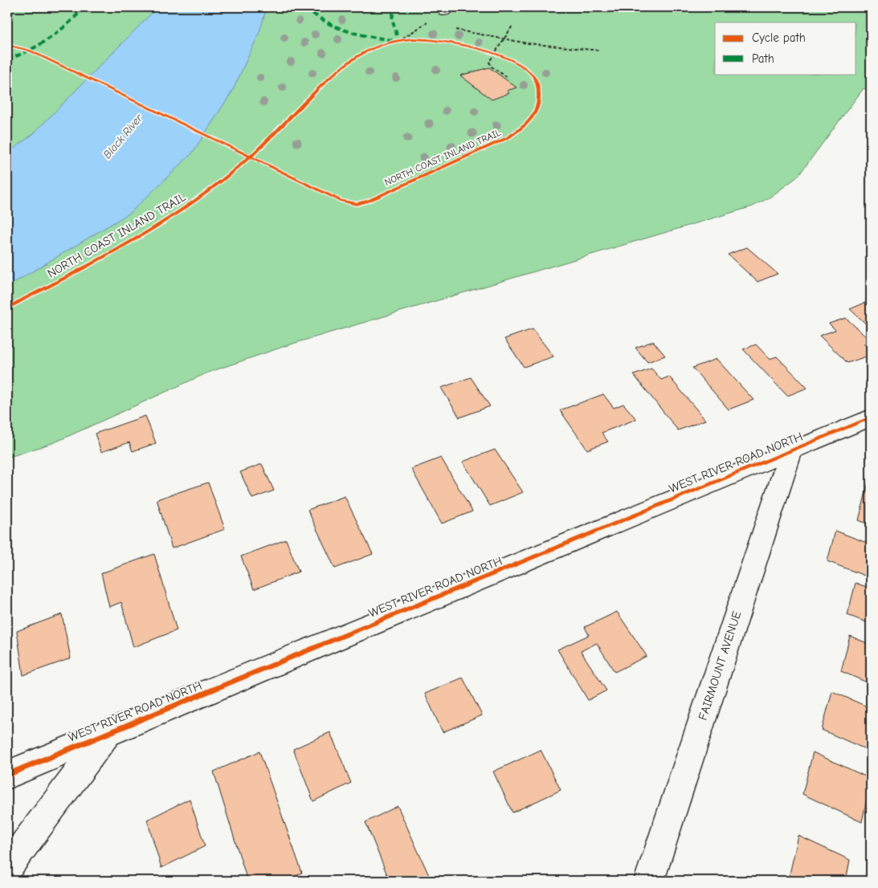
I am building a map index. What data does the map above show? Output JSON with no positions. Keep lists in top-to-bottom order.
{
  "streets": {
    "street": ["WEST RIVER ROAD NORTH", "FAIRMOUNT AVENUE"],
    "cycle path": ["NORTH COAST INLAND TRAIL"]
  },
  "crossings": [
    ["WEST RIVER ROAD NORTH", "FAIRMOUNT AVENUE"]
  ],
  "water": ["Black River"],
  "legend": ["Cycle path", "Path"]
}
